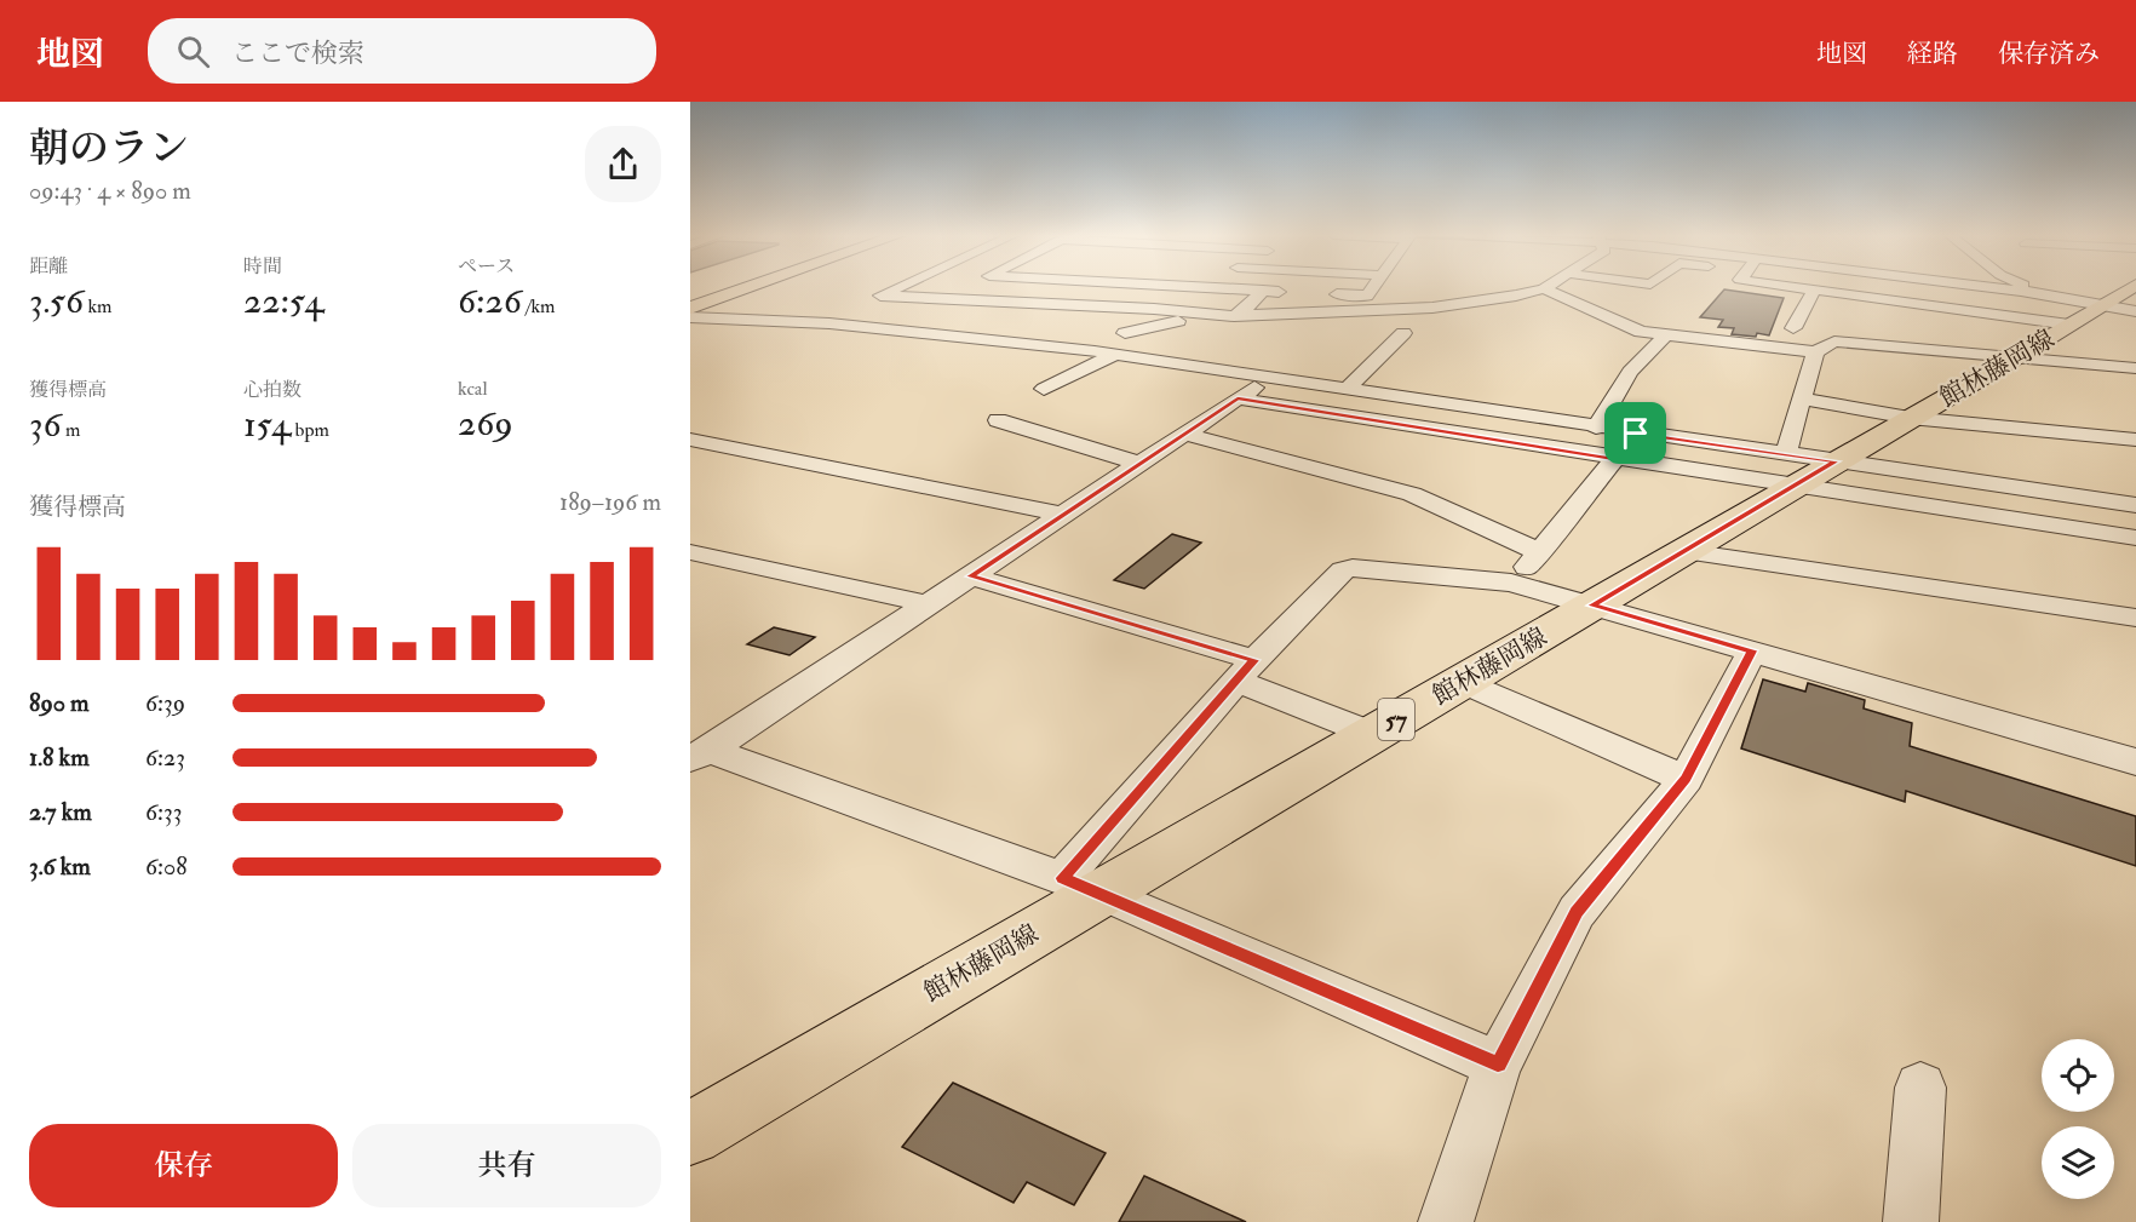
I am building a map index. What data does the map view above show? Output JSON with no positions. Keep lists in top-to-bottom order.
{
  "streets": {
    "main road": ["館林藤岡線", "57"]
  },
  "page": {
    "header": "地図",
    "search": "ここで検索",
    "nav": ["地図", "経路", "保存済み"],
    "heading": ["朝のラン", "09:43 · 4 × 890 m"],
    "stats": [
      ["距離", "3.56 km"],
      ["時間", "22:54"],
      ["ペース", "6:26 /km"],
      ["獲得標高", "36 m"],
      ["心拍数", "154 bpm"],
      ["kcal", "269"]
    ],
    "chart": ["獲得標高", "189–196 m"],
    "list": [
      {
        "name": "890 m",
        "note": "6:39"
      },
      {
        "name": "1.8 km",
        "note": "6:23"
      },
      {
        "name": "2.7 km",
        "note": "6:33"
      },
      {
        "name": "3.6 km",
        "note": "6:08"
      }
    ],
    "buttons": ["保存", "共有"]
  }
}
